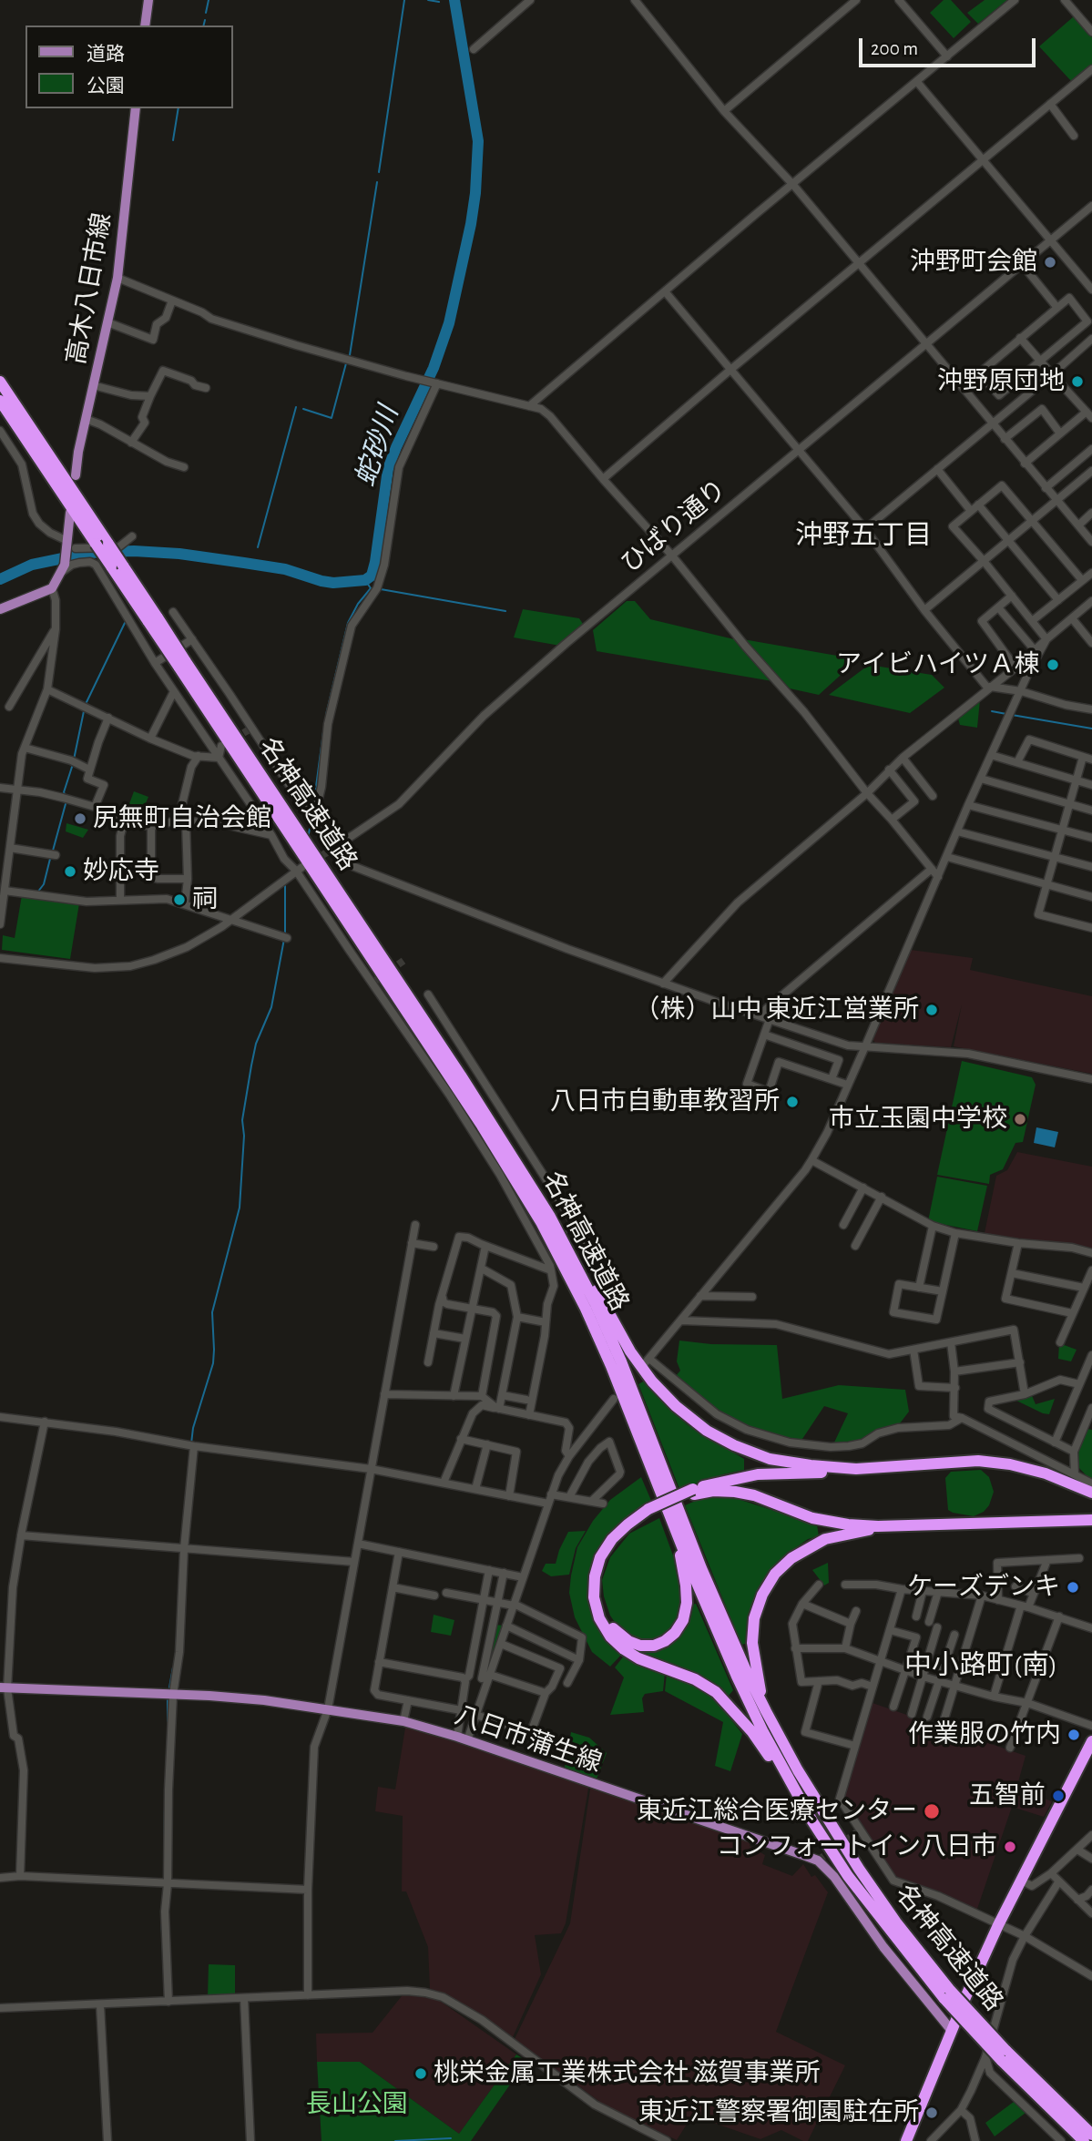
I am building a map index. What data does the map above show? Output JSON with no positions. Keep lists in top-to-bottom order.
{
  "streets": {
    "highway": ["名神高速道路"],
    "main road": ["高木八日市線", "八日市蒲生線"],
    "street": ["ひばり通り"]
  },
  "districts": ["沖野五丁目", "中小路町(南)"],
  "water": ["蛇砂川"],
  "parks": ["長山公園"],
  "places": [
    "沖野町会館",
    "沖野原団地",
    "アイビハイツＡ棟",
    "尻無町自治会館",
    "妙応寺",
    "祠",
    "（株）山中 東近江営業所",
    "八日市自動車教習所",
    "市立玉園中学校",
    "ケーズデンキ",
    "作業服の竹内",
    "五智前",
    "東近江総合医療センター",
    "コンフォートイン八日市",
    "桃栄金属工業株式会社 滋賀事業所",
    "東近江警察署御園駐在所"
  ],
  "legend": ["道路", "公園"],
  "scale_bar": "200 m"
}
